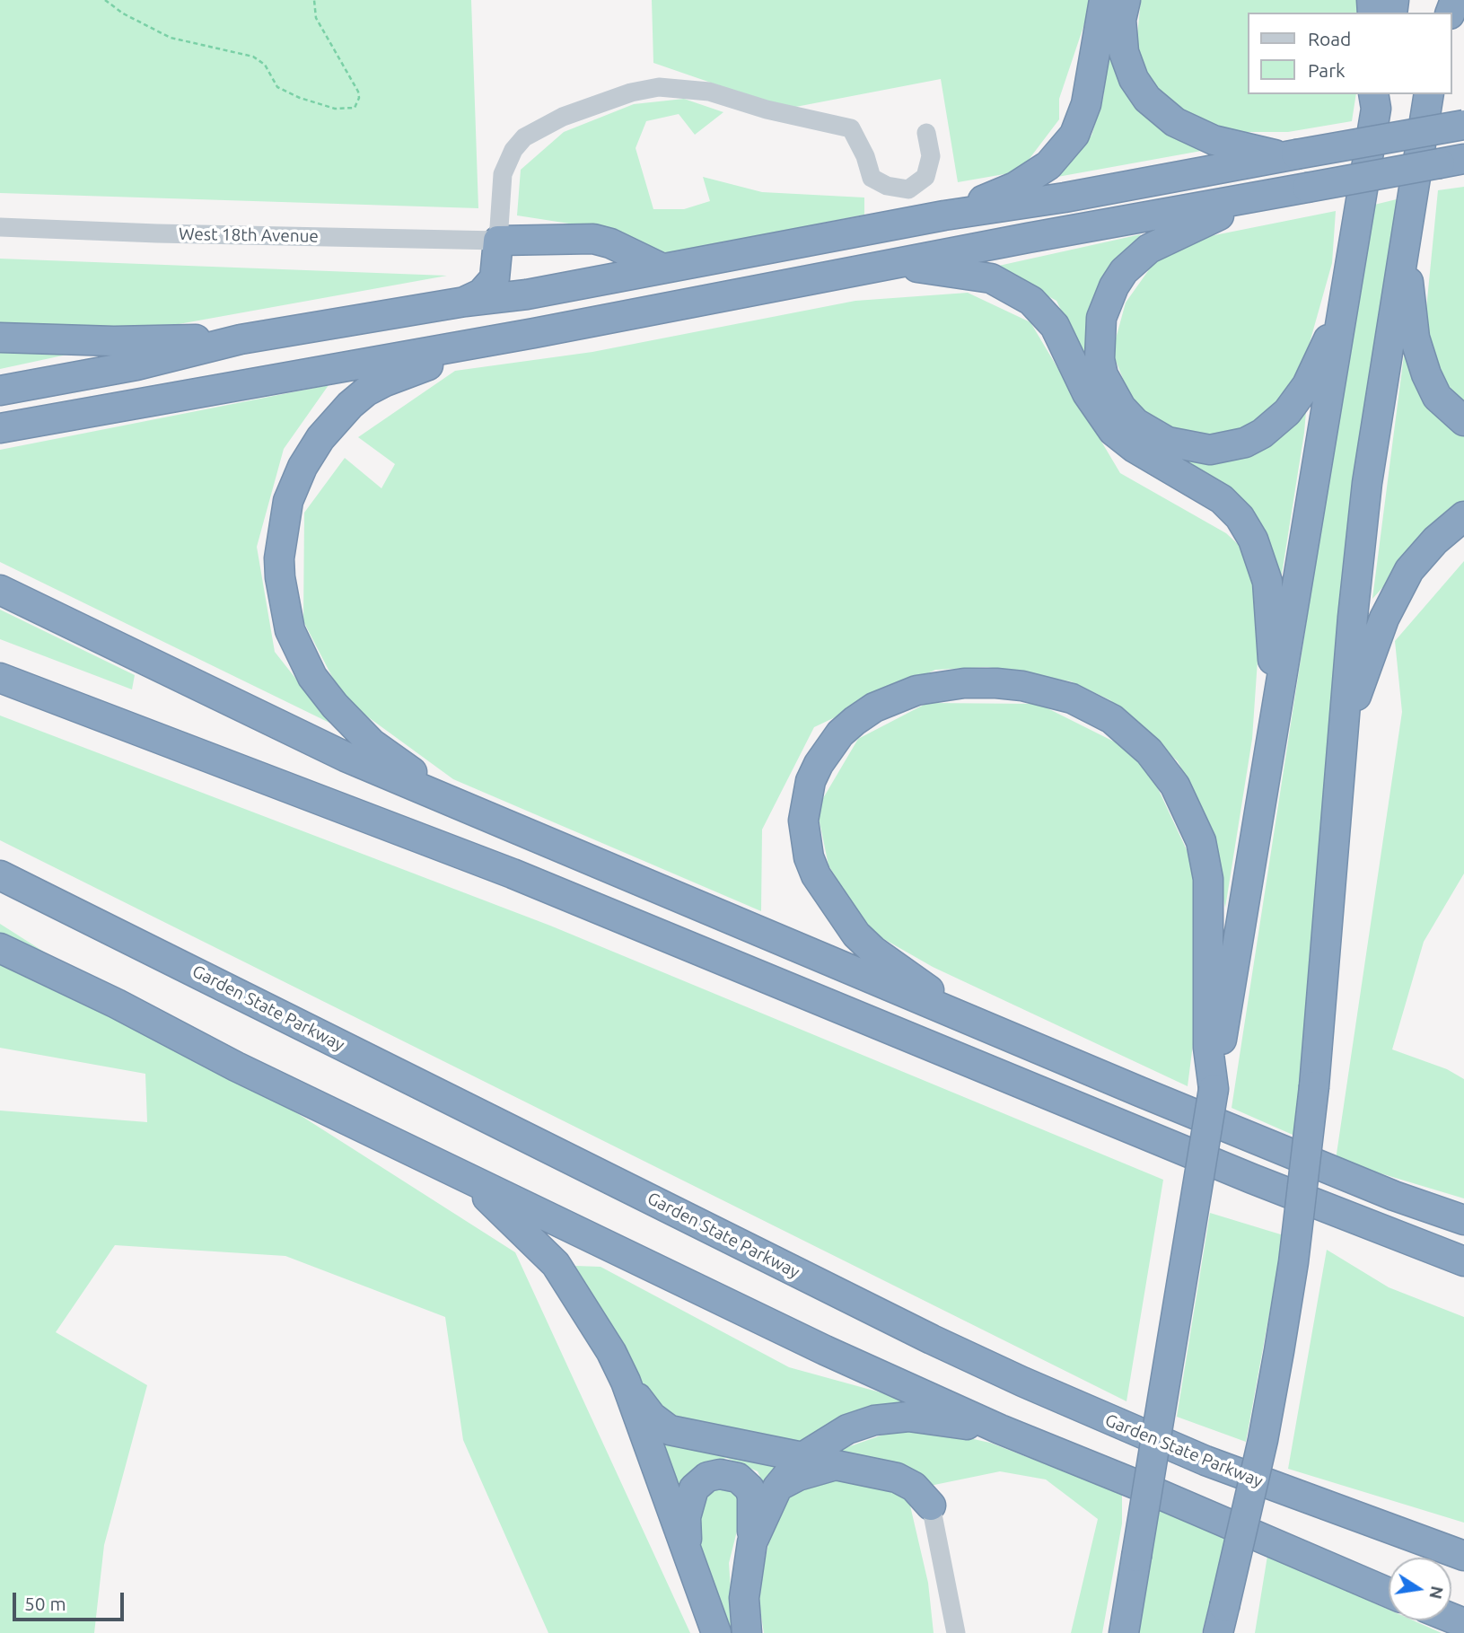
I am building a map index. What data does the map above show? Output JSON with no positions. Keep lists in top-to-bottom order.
{
  "streets": {
    "highway": ["Garden State Parkway"],
    "street": ["West 18th Avenue"]
  },
  "legend": ["Road", "Park"],
  "scale_bar": "50 m",
  "north": "right"
}
